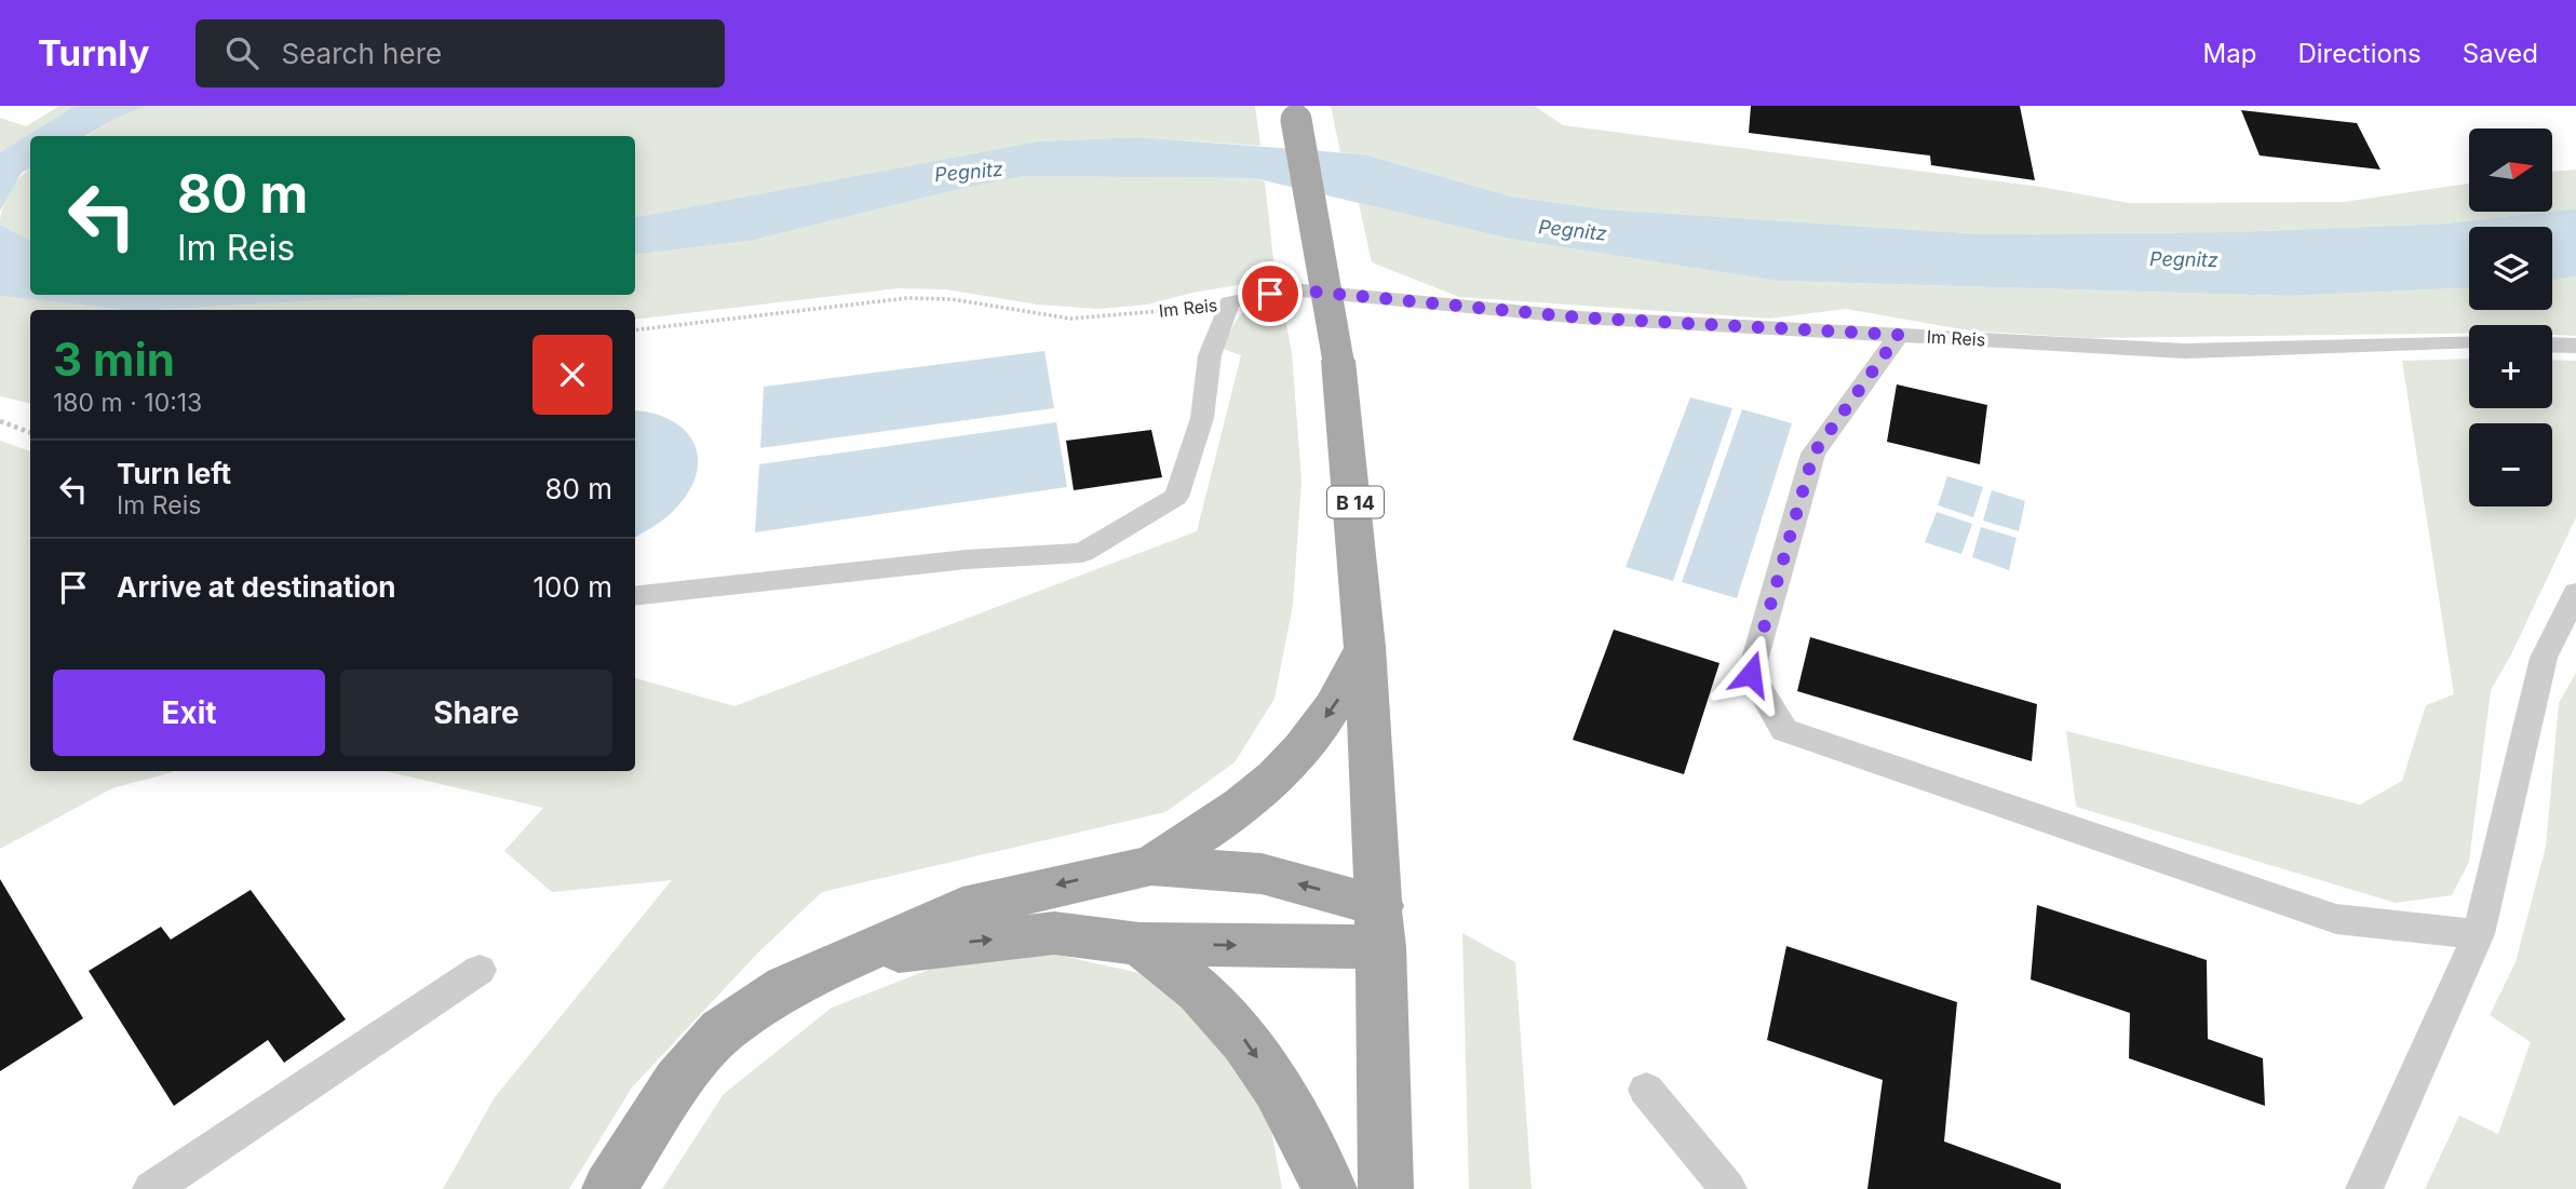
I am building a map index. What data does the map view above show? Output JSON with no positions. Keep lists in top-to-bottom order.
{
  "streets": {
    "main road": ["B 14"],
    "lane": ["Im Reis"]
  },
  "water": ["Pegnitz"],
  "north": "right",
  "page": {
    "header": "Turnly",
    "search": "Search here",
    "nav": ["Map", "Directions", "Saved"],
    "map_buttons": ["+", "−"],
    "turn": ["80 m", "Im Reis"],
    "heading": ["3 min", "180 m · 10:13"],
    "list": [
      {
        "name": "Turn left",
        "note": "Im Reis",
        "value": "80 m"
      },
      {
        "name": "Arrive at destination",
        "value": "100 m"
      }
    ],
    "buttons": ["Exit", "Share"]
  }
}
